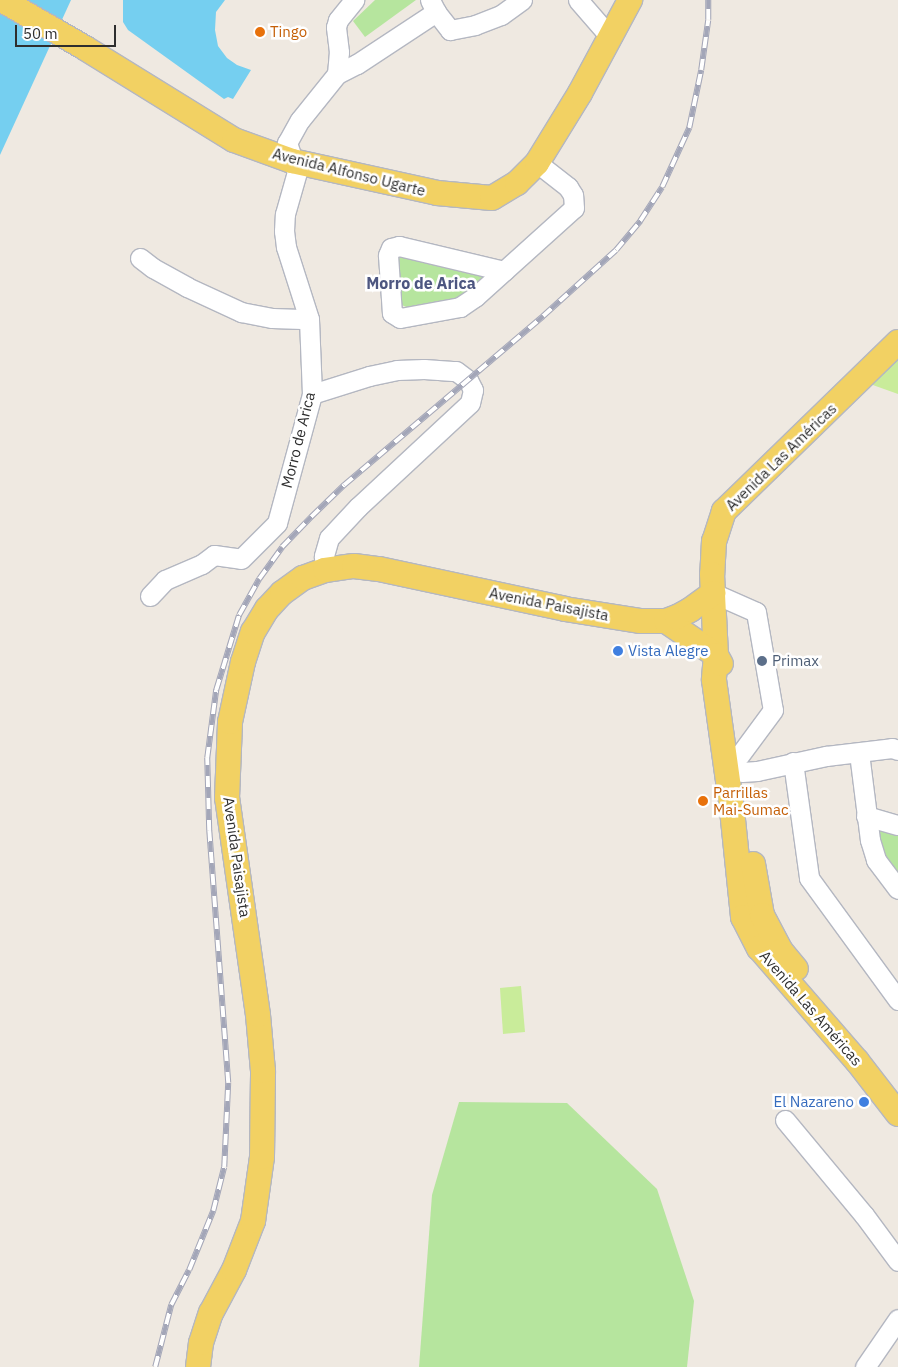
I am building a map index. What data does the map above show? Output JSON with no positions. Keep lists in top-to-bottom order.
{
  "streets": {
    "main road": ["Avenida Alfonso Ugarte", "Avenida Las Américas", "Avenida Paisajista"],
    "street": ["Morro de Arica"]
  },
  "crossings": [
    ["Avenida Alfonso Ugarte", "Morro de Arica"],
    ["Avenida Las Américas", "Avenida Paisajista"]
  ],
  "districts": ["Morro de Arica"],
  "places": [
    "Tingo",
    "Vista Alegre",
    "Primax",
    "Parrillas Mai-Sumac",
    "El Nazareno"
  ],
  "scale_bar": "50 m"
}
